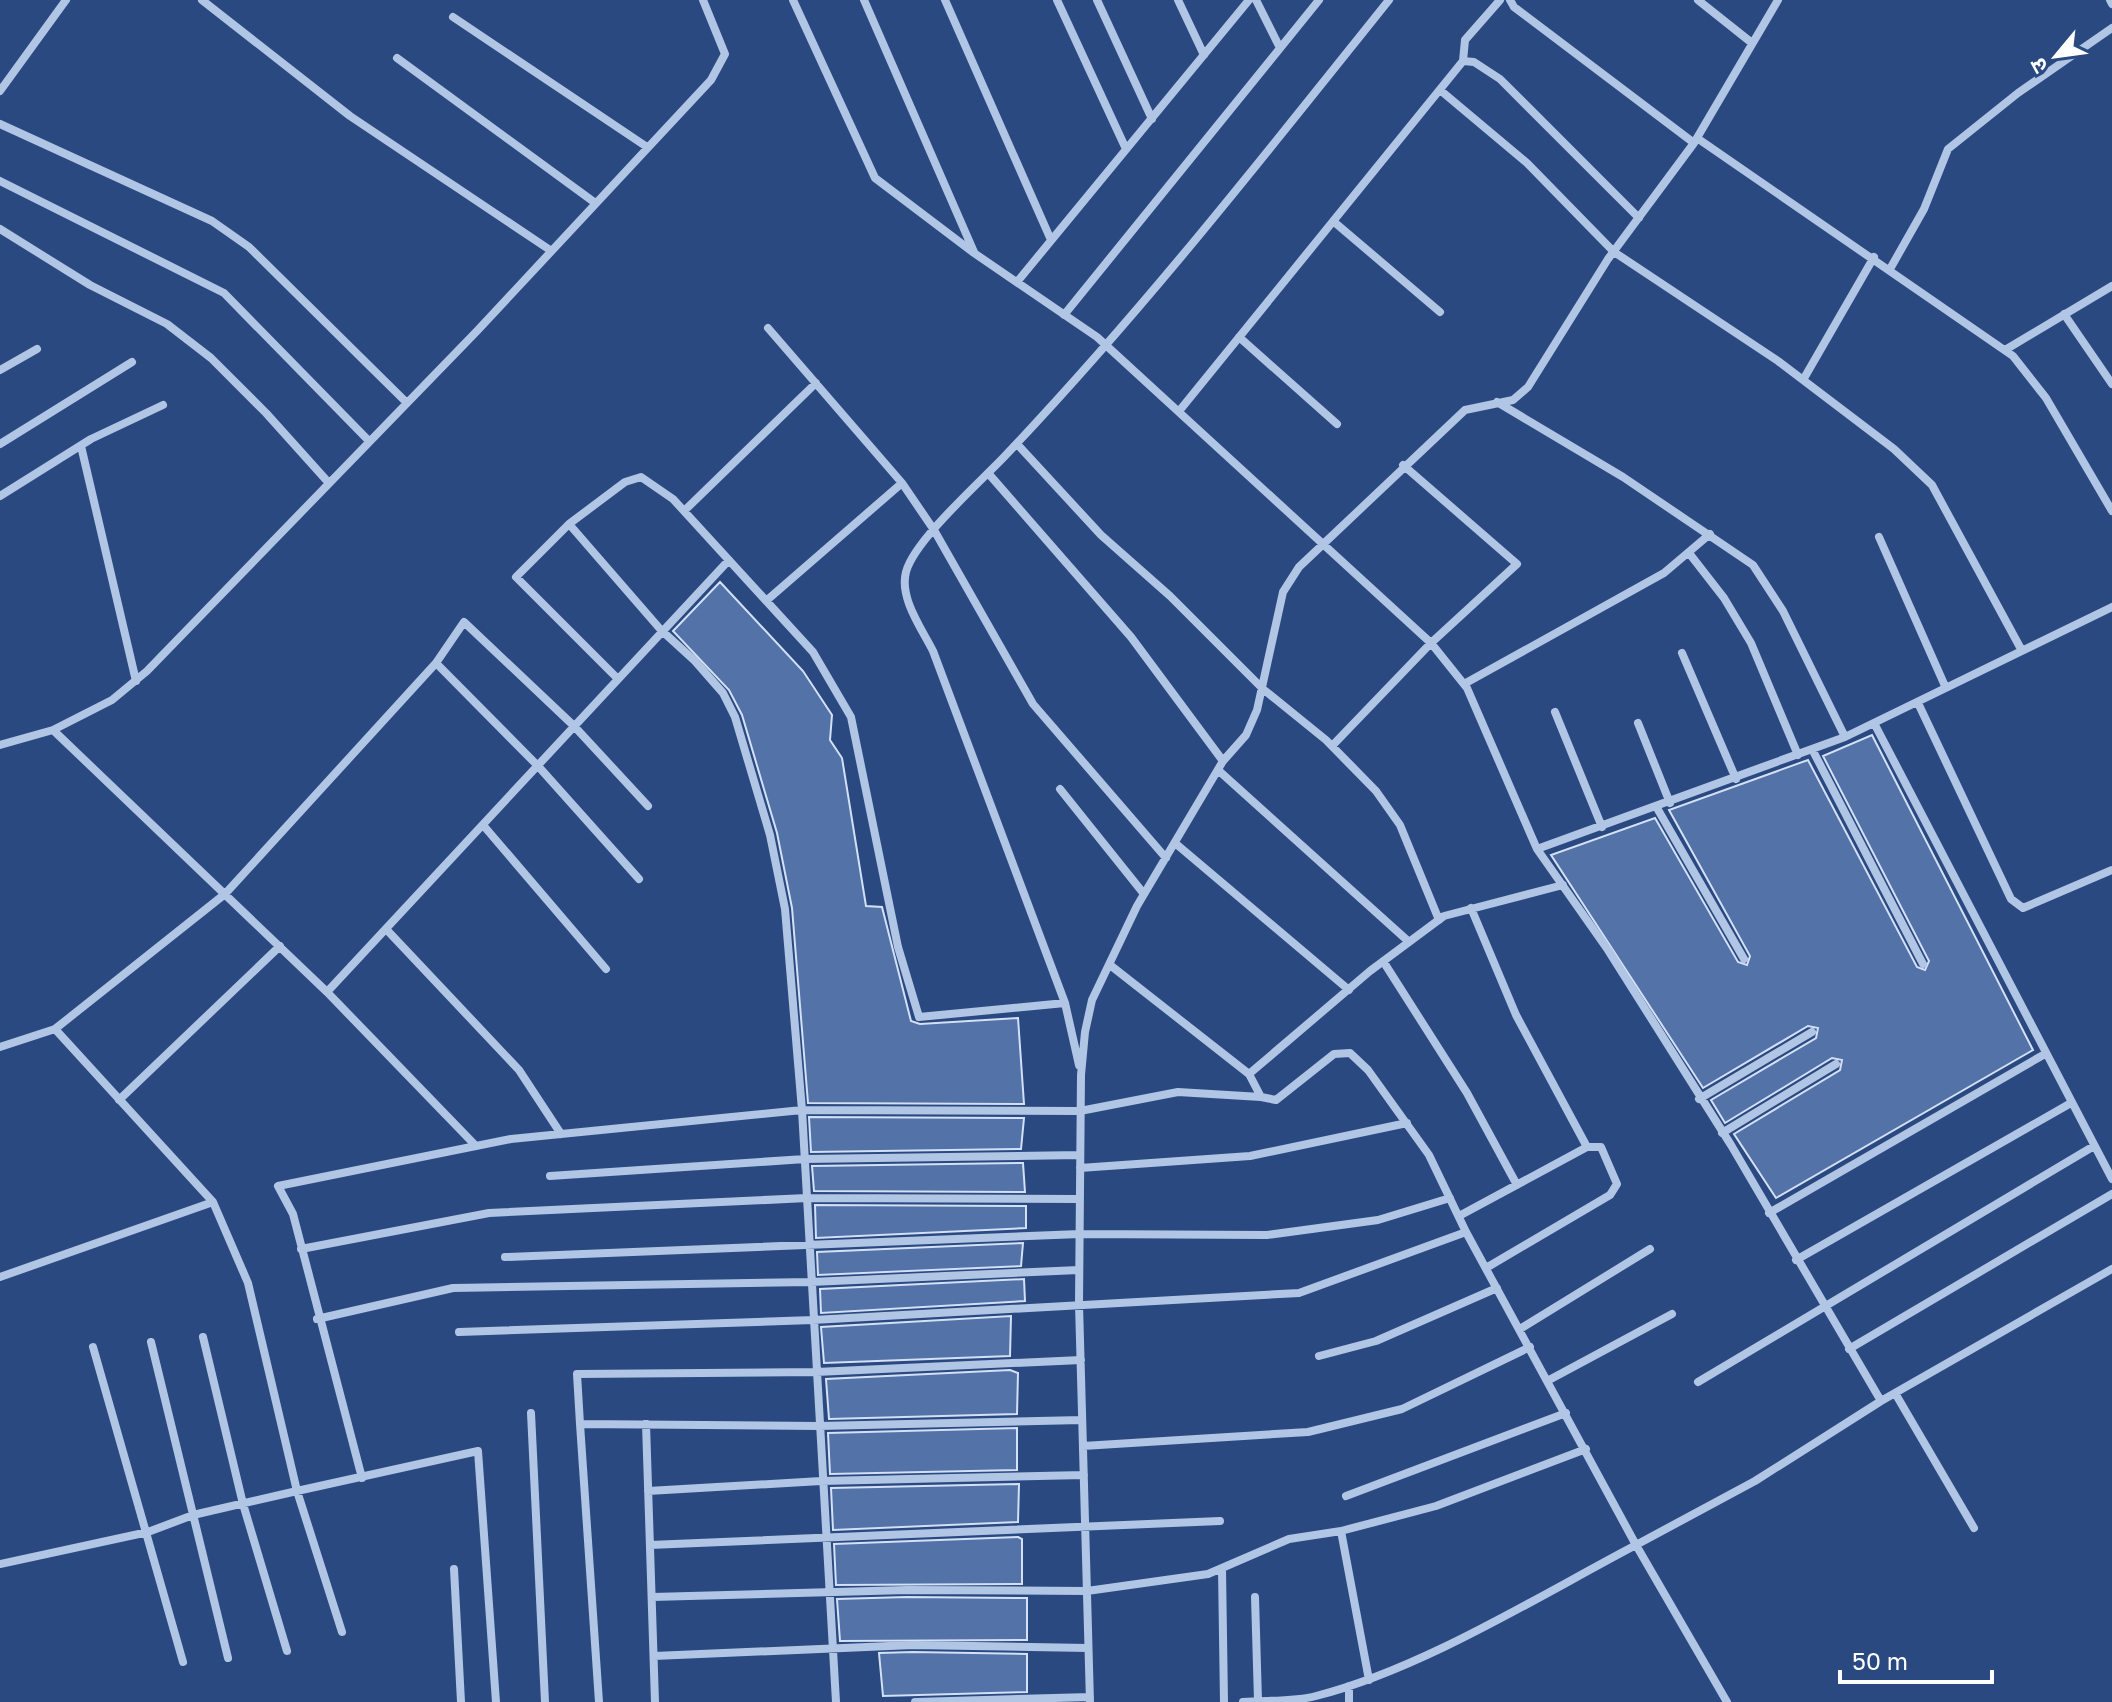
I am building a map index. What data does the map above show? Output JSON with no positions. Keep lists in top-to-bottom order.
{
  "scale_bar": "50 m",
  "north": "bottom left"
}
